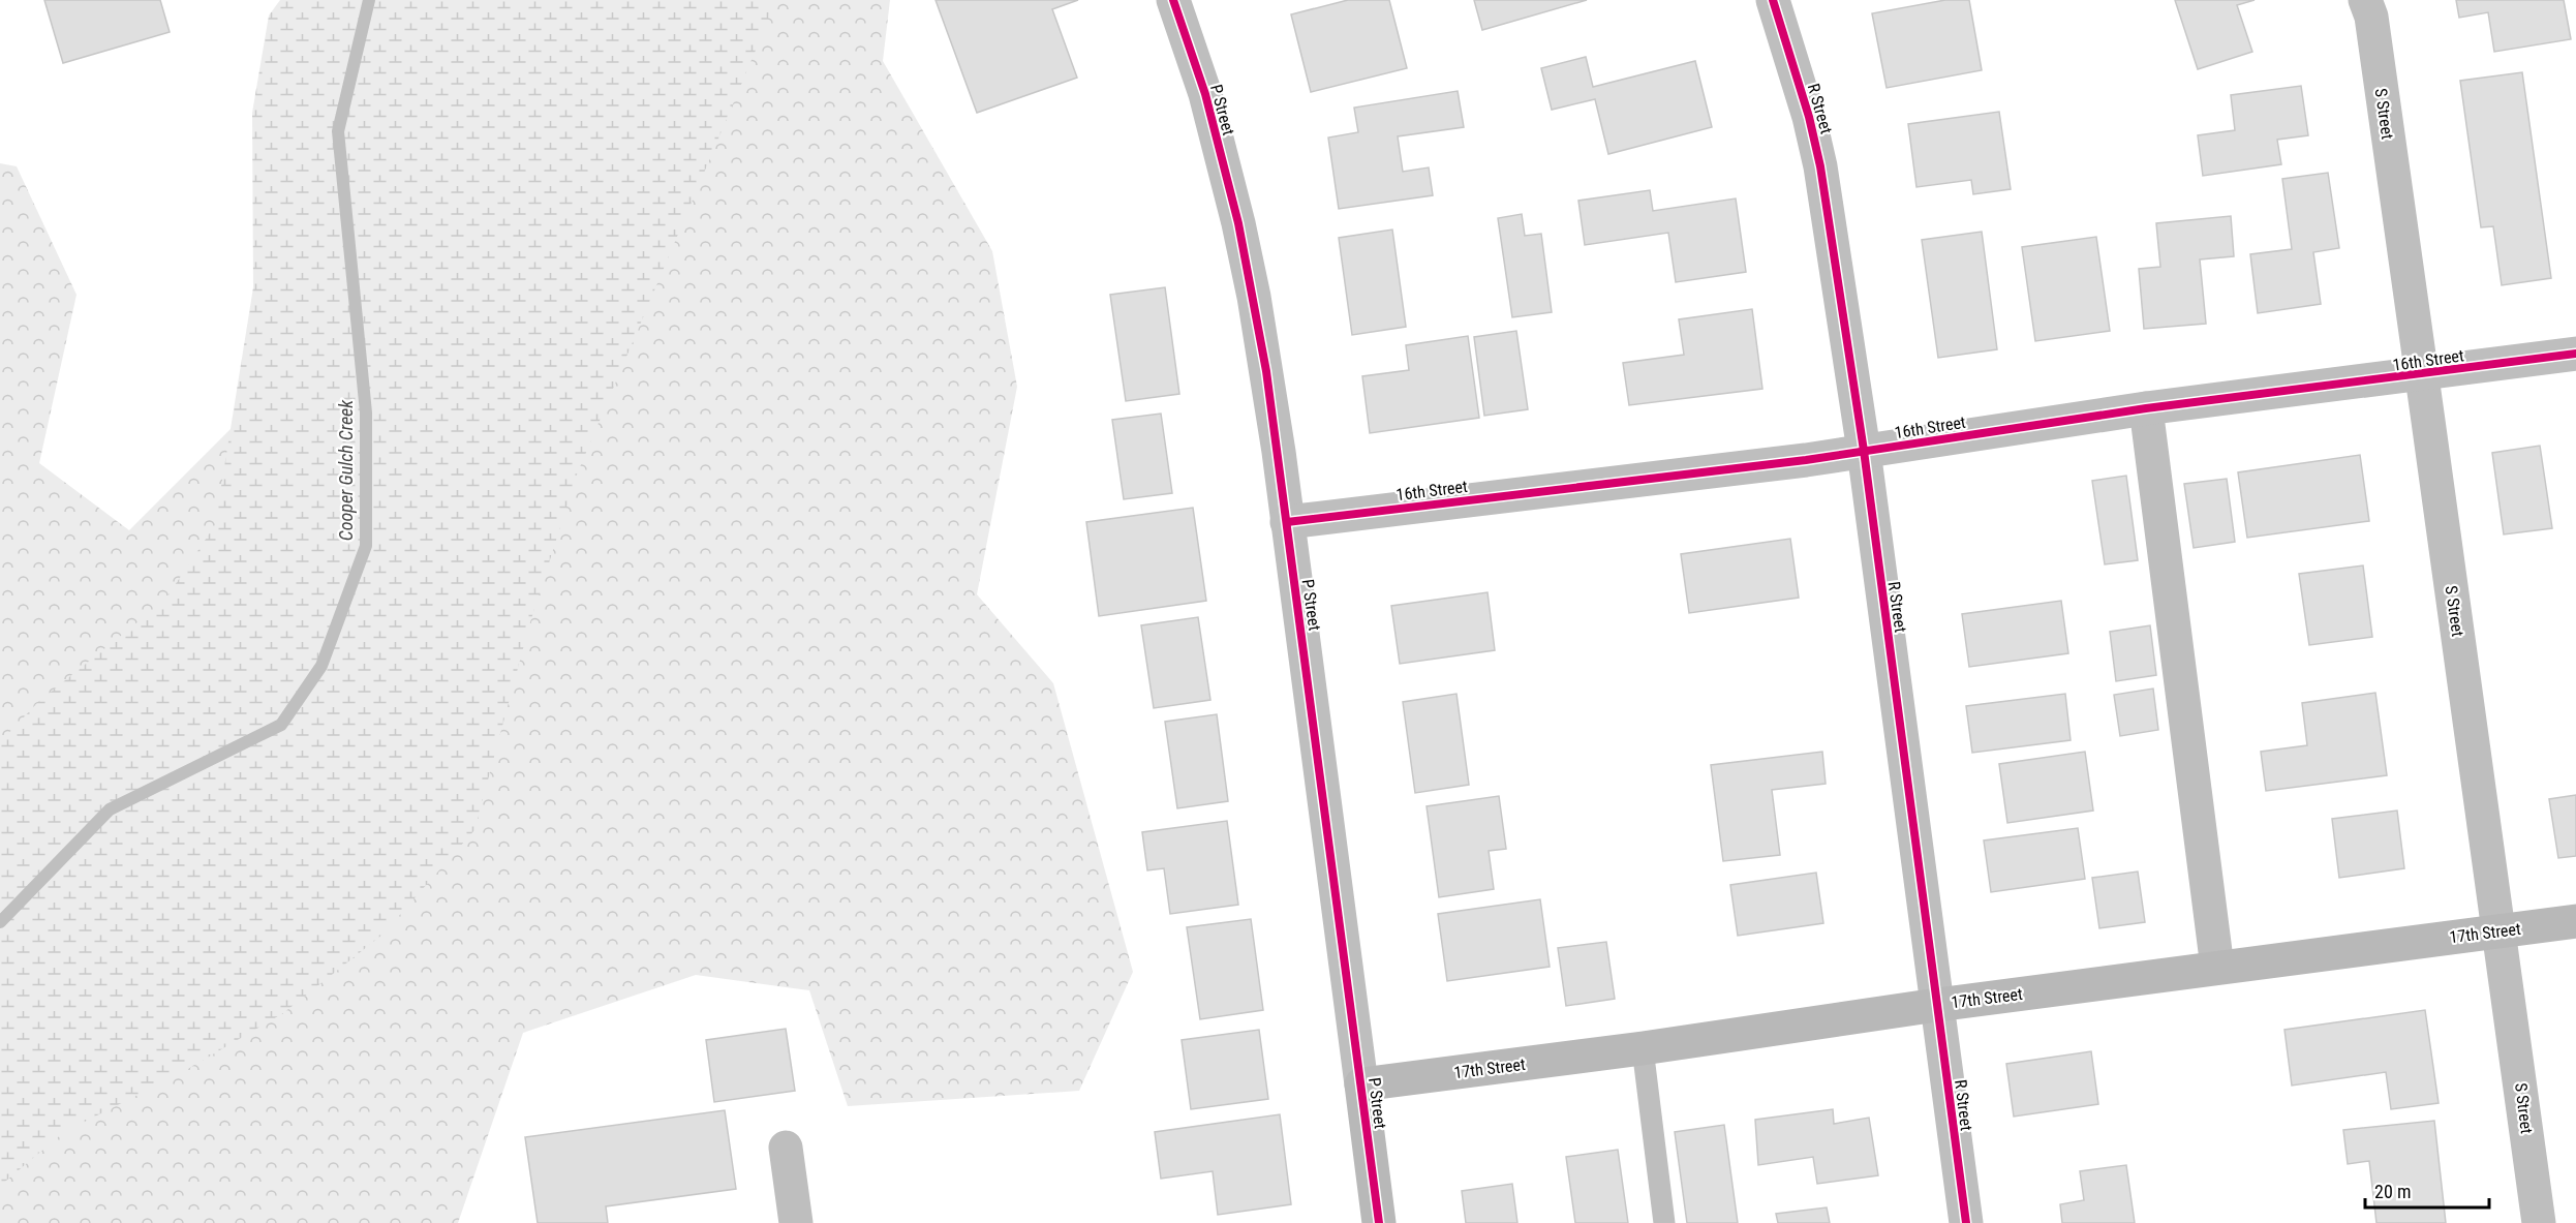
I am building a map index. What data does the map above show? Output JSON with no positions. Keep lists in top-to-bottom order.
{
  "streets": {
    "street": [
      "R Street",
      "P Street",
      "S Street",
      "16th Street",
      "17th Street"
    ]
  },
  "crossings": [
    ["R Street", "16th Street"],
    ["R Street", "17th Street"],
    ["P Street", "16th Street"],
    ["P Street", "17th Street"],
    ["S Street", "16th Street"],
    ["S Street", "17th Street"]
  ],
  "water": ["Cooper Gulch Creek"],
  "scale_bar": "20 m"
}
